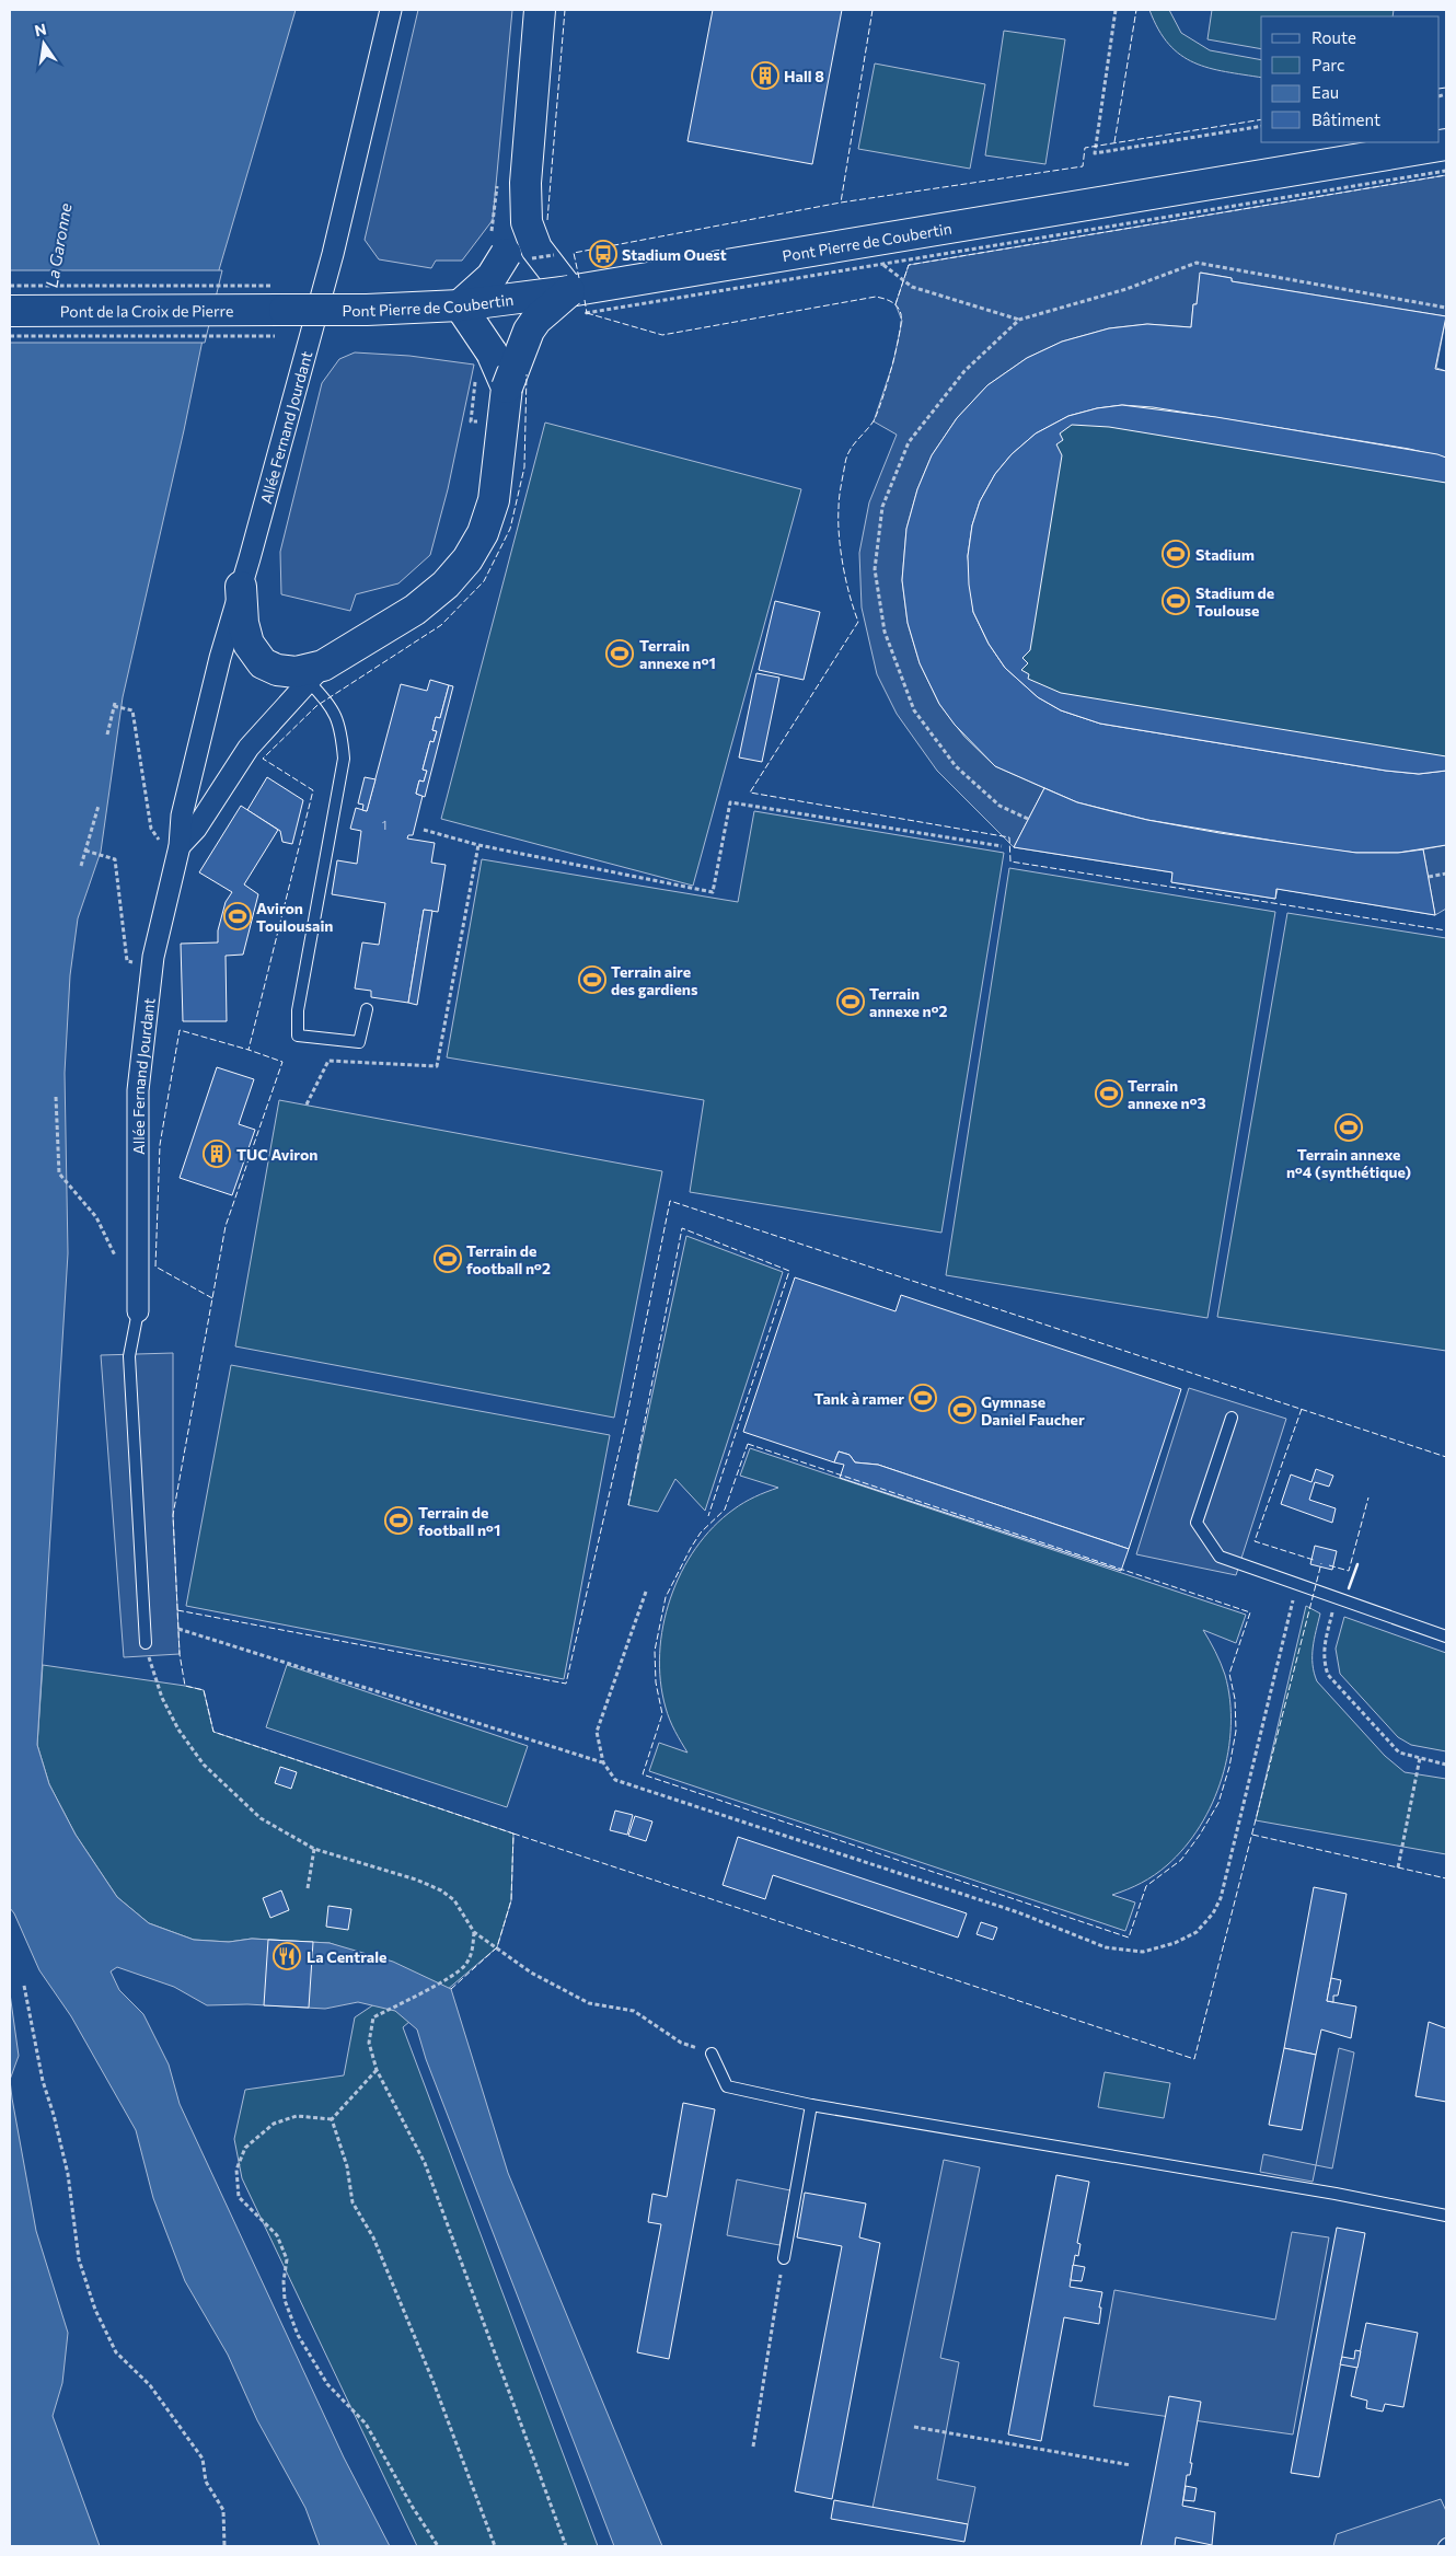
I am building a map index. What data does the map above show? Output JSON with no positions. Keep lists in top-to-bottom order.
{
  "streets": {
    "main road": ["Pont Pierre de Coubertin", "Pont de la Croix de Pierre"],
    "street": ["Allée Fernand Jourdant"]
  },
  "crossings": [
    ["Pont Pierre de Coubertin", "Pont de la Croix de Pierre"]
  ],
  "water": ["La Garonne"],
  "places": {
    "building": ["Hall 8", "TUC Aviron"],
    "bus stop": ["Stadium Ouest"],
    "sports": [
      "Stadium",
      "Stadium de Toulouse",
      "Terrain annexe n°1",
      "Aviron Toulousain",
      "Terrain aire des gardiens",
      "Terrain annexe n°2",
      "Terrain annexe n°3",
      "Terrain annexe n°4 (synthétique)",
      "Terrain de football n°2",
      "Tank à ramer",
      "Gymnase Daniel Faucher",
      "Terrain de football n°1"
    ],
    "restaurant": ["La Centrale"]
  },
  "house_numbers": ["1"],
  "legend": [
    "Route",
    "Parc",
    "Eau",
    "Bâtiment"
  ],
  "north": "top"
}
